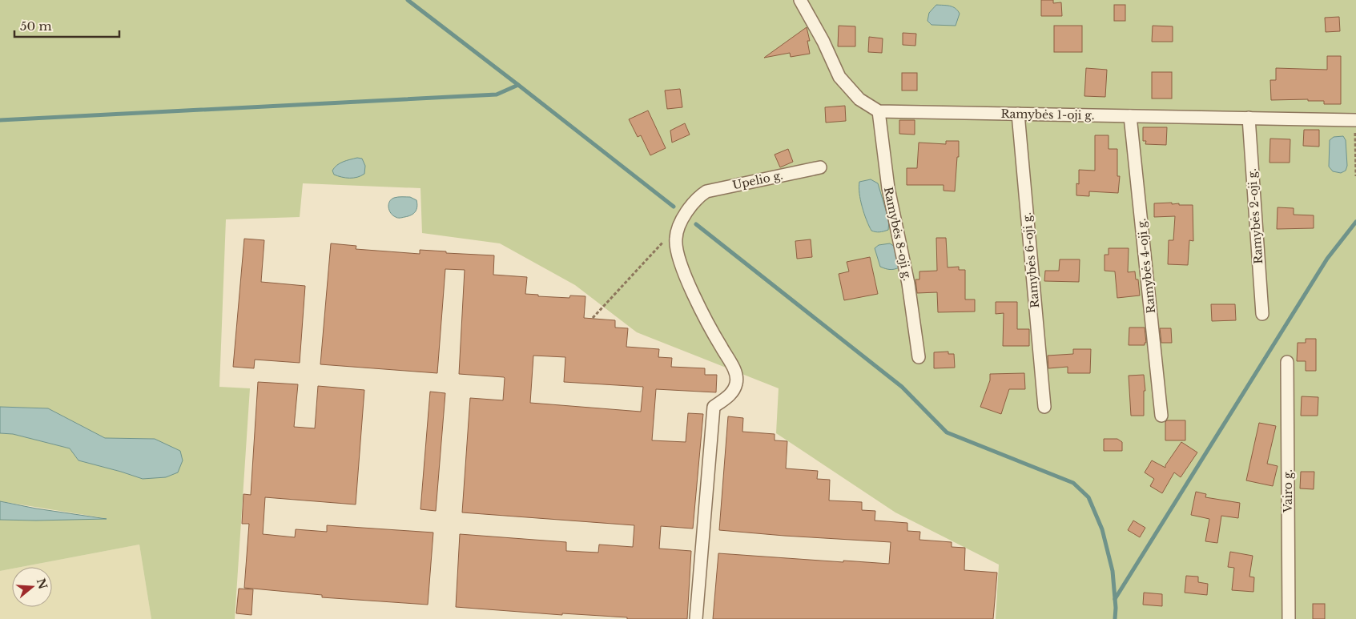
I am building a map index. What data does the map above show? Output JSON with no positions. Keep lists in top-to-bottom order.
{
  "streets": {
    "street": [
      "Ramybės 1-oji g.",
      "Upelio g.",
      "Ramybės 2-oji g.",
      "Ramybės 8-oji g.",
      "Ramybės 6-oji g.",
      "Ramybės 4-oji g.",
      "Vairo g."
    ]
  },
  "crossings": [
    ["Ramybės 1-oji g.", "Ramybės 2-oji g."],
    ["Ramybės 1-oji g.", "Ramybės 8-oji g."],
    ["Ramybės 1-oji g.", "Ramybės 6-oji g."],
    ["Ramybės 1-oji g.", "Ramybės 4-oji g."]
  ],
  "scale_bar": "50 m",
  "north": "right"
}
